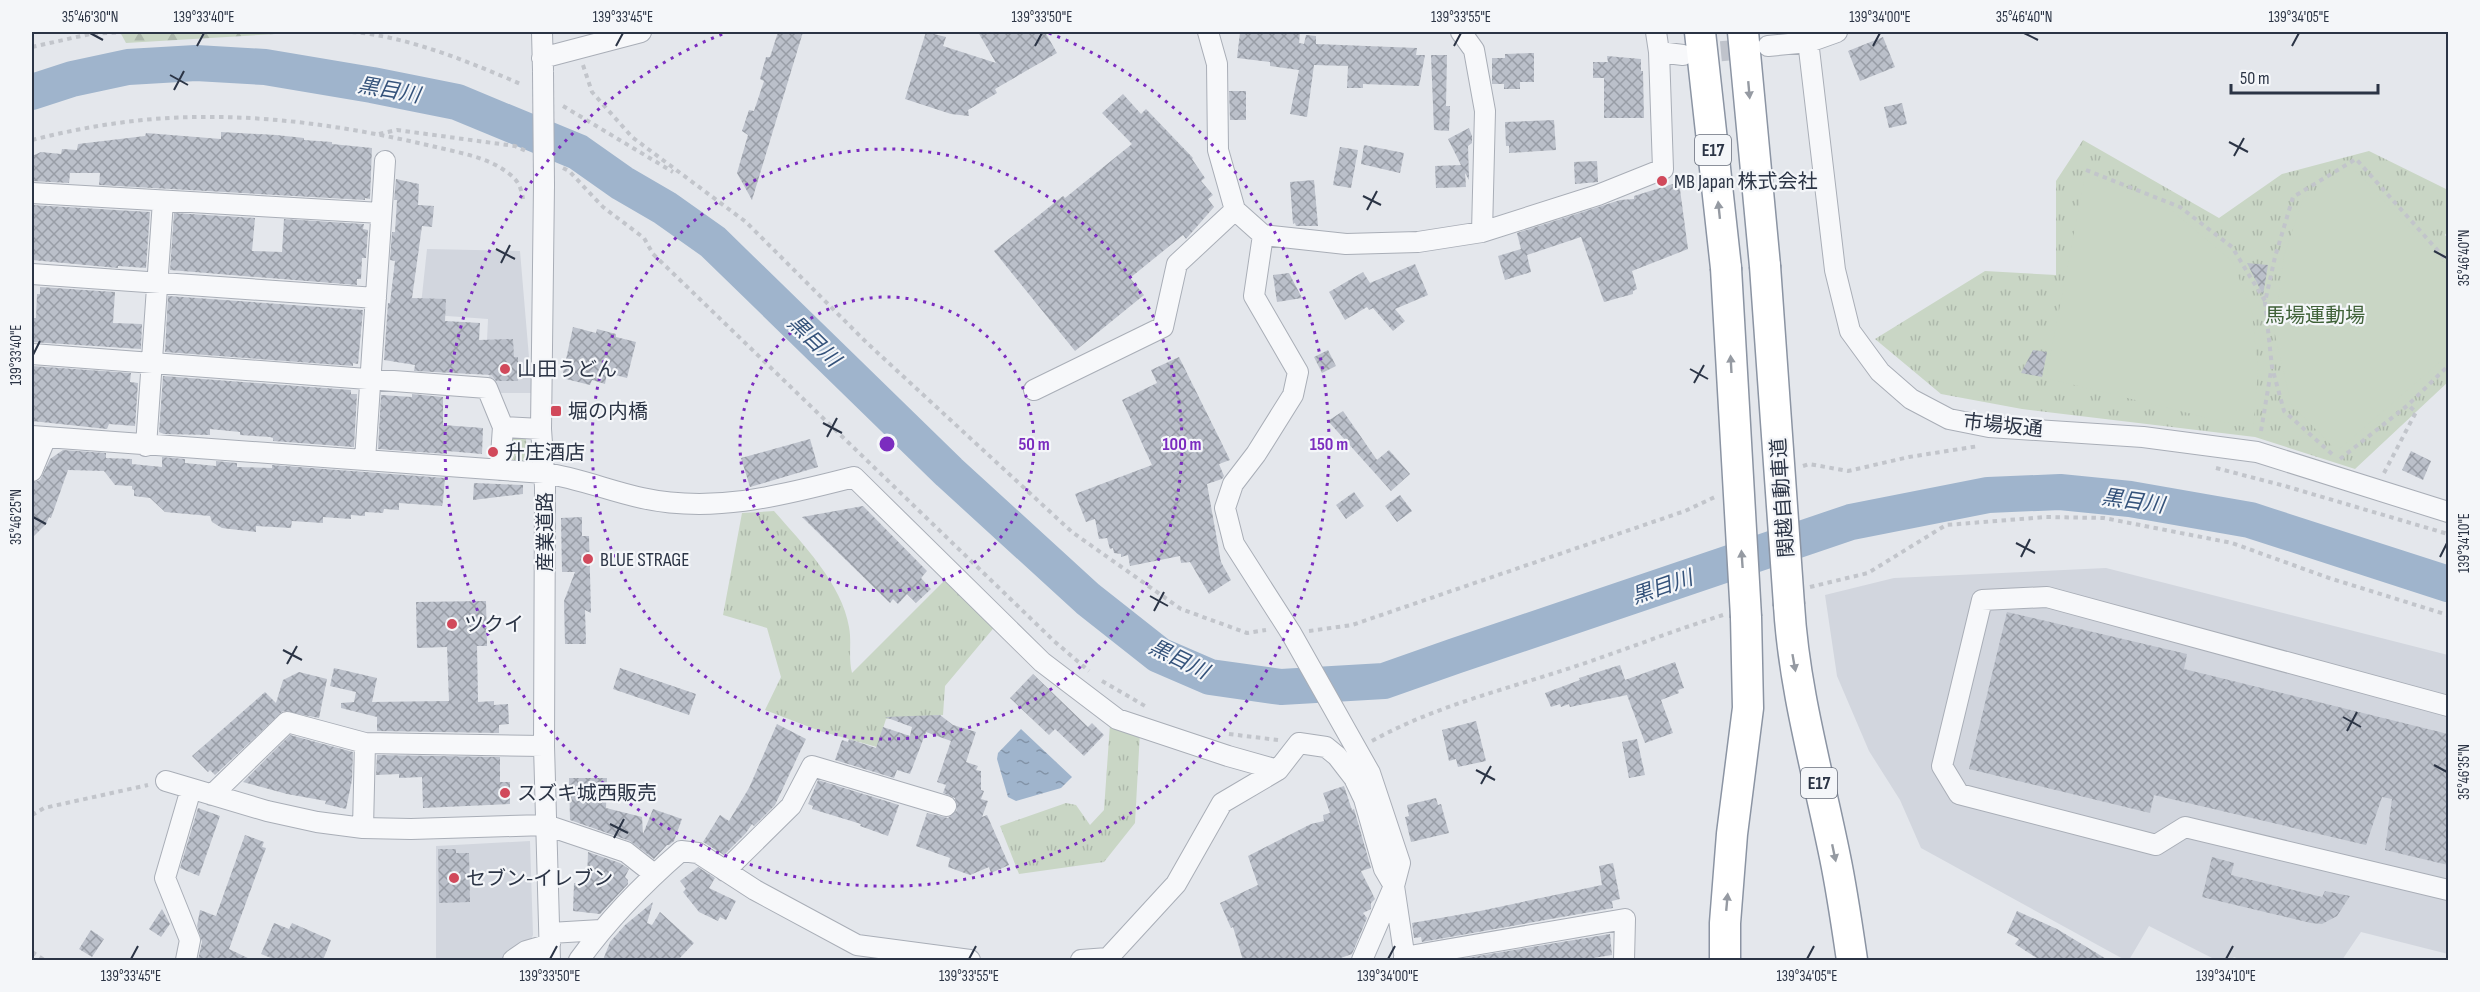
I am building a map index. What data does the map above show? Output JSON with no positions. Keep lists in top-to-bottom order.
{
  "streets": {
    "highway": ["E17", "関越自動車道"],
    "street": ["市場坂通", "産業道路"]
  },
  "water": ["黒目川"],
  "parks": ["馬場運動場"],
  "places": {
    "other": [
      "MB Japan 株式会社",
      "山田うどん",
      "升庄酒店",
      "BLUE STRAGE",
      "ツクイ",
      "スズキ城西販売",
      "セブン-イレブン"
    ],
    "transit": ["堀の内橋"]
  },
  "scale_bar": "50 m",
  "coordinates": [
    "35°46'30\"N",
    "139°33'40\"E",
    "139°33'45\"E",
    "139°33'50\"E",
    "139°33'55\"E",
    "139°34'00\"E",
    "35°46'40\"N",
    "139°34'05\"E",
    "35°46'25\"N",
    "139°34'10\"E",
    "35°46'35\"N"
  ],
  "rings": ["50 m", "100 m", "150 m"]
}
